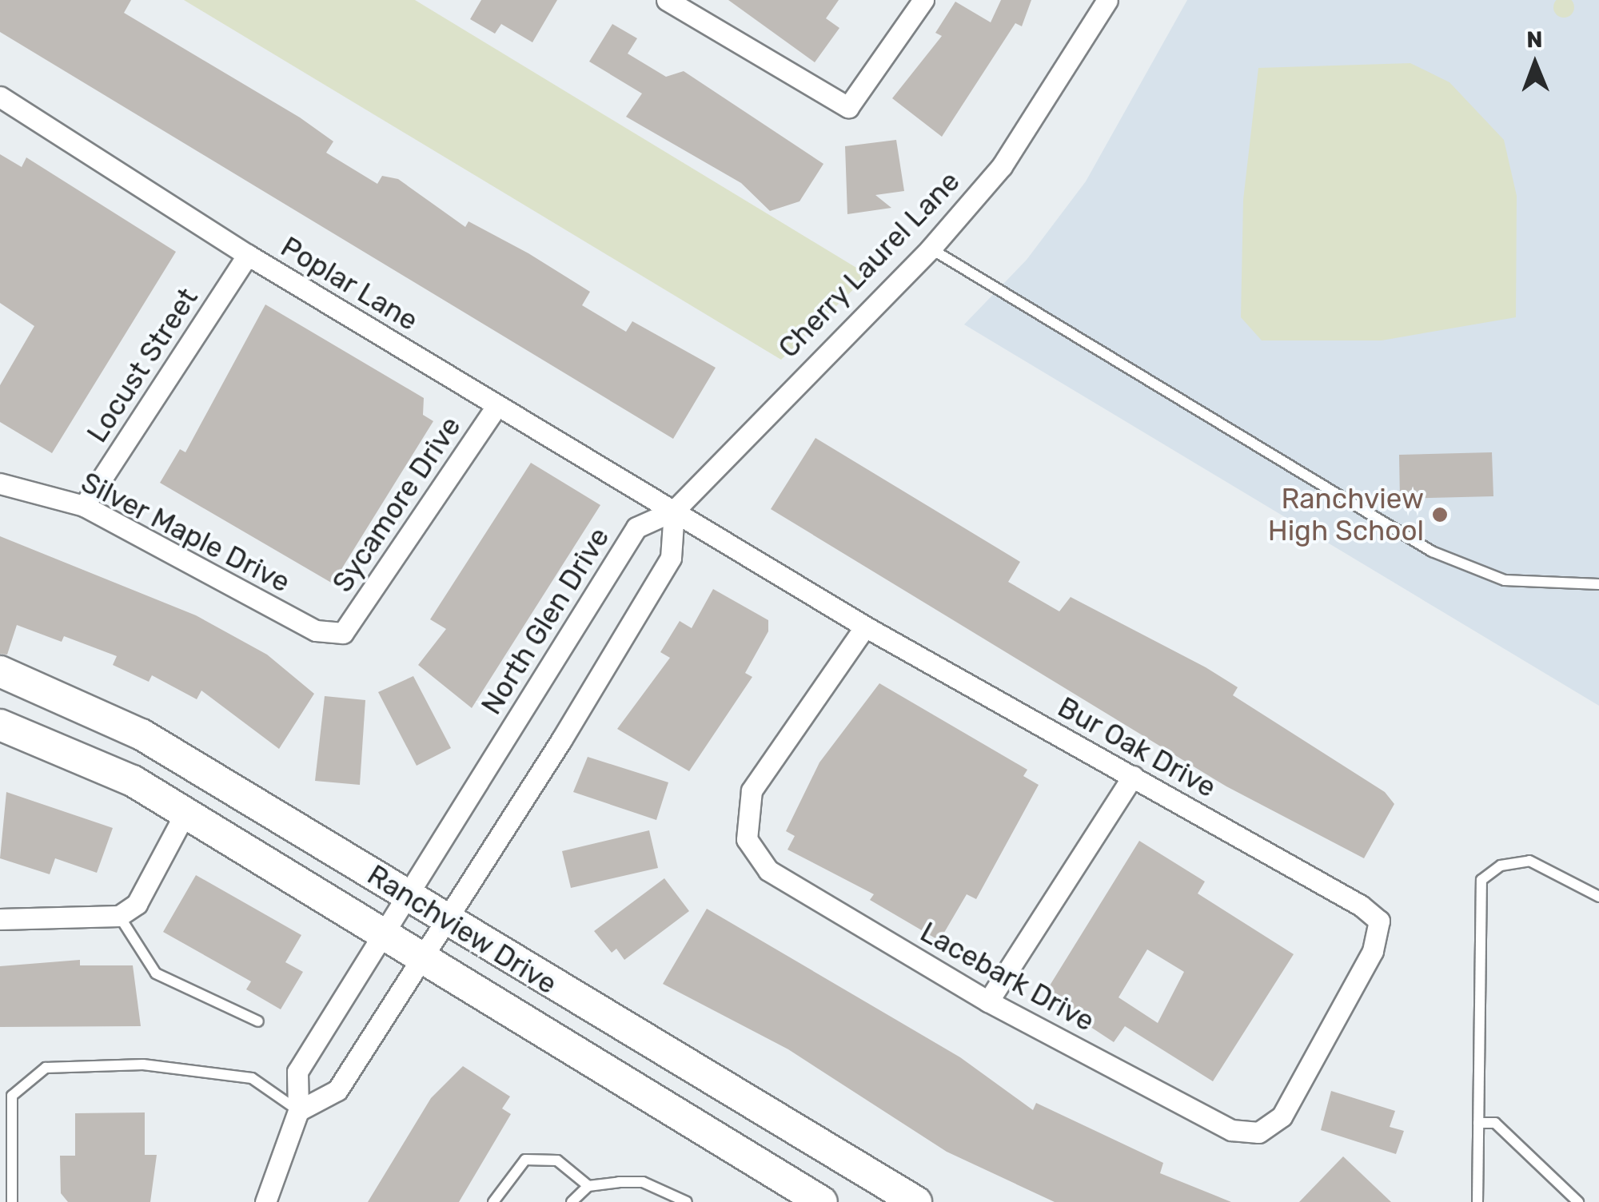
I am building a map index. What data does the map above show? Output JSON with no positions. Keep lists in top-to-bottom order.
{
  "streets": {
    "street": [
      "Cherry Laurel Lane",
      "Poplar Lane",
      "Locust Street",
      "Sycamore Drive",
      "Silver Maple Drive",
      "North Glen Drive",
      "Bur Oak Drive",
      "Ranchview Drive",
      "Lacebark Drive"
    ]
  },
  "crossings": [
    ["Cherry Laurel Lane", "Poplar Lane"],
    ["Cherry Laurel Lane", "North Glen Drive"],
    ["Cherry Laurel Lane", "Bur Oak Drive"],
    ["Poplar Lane", "Locust Street"],
    ["Poplar Lane", "Sycamore Drive"],
    ["Poplar Lane", "North Glen Drive"],
    ["Poplar Lane", "Bur Oak Drive"],
    ["Locust Street", "Silver Maple Drive"],
    ["Sycamore Drive", "Silver Maple Drive"],
    ["North Glen Drive", "Bur Oak Drive"],
    ["North Glen Drive", "Ranchview Drive"],
    ["Bur Oak Drive", "Lacebark Drive"]
  ],
  "places": ["Ranchview High School"],
  "north": "top"
}
